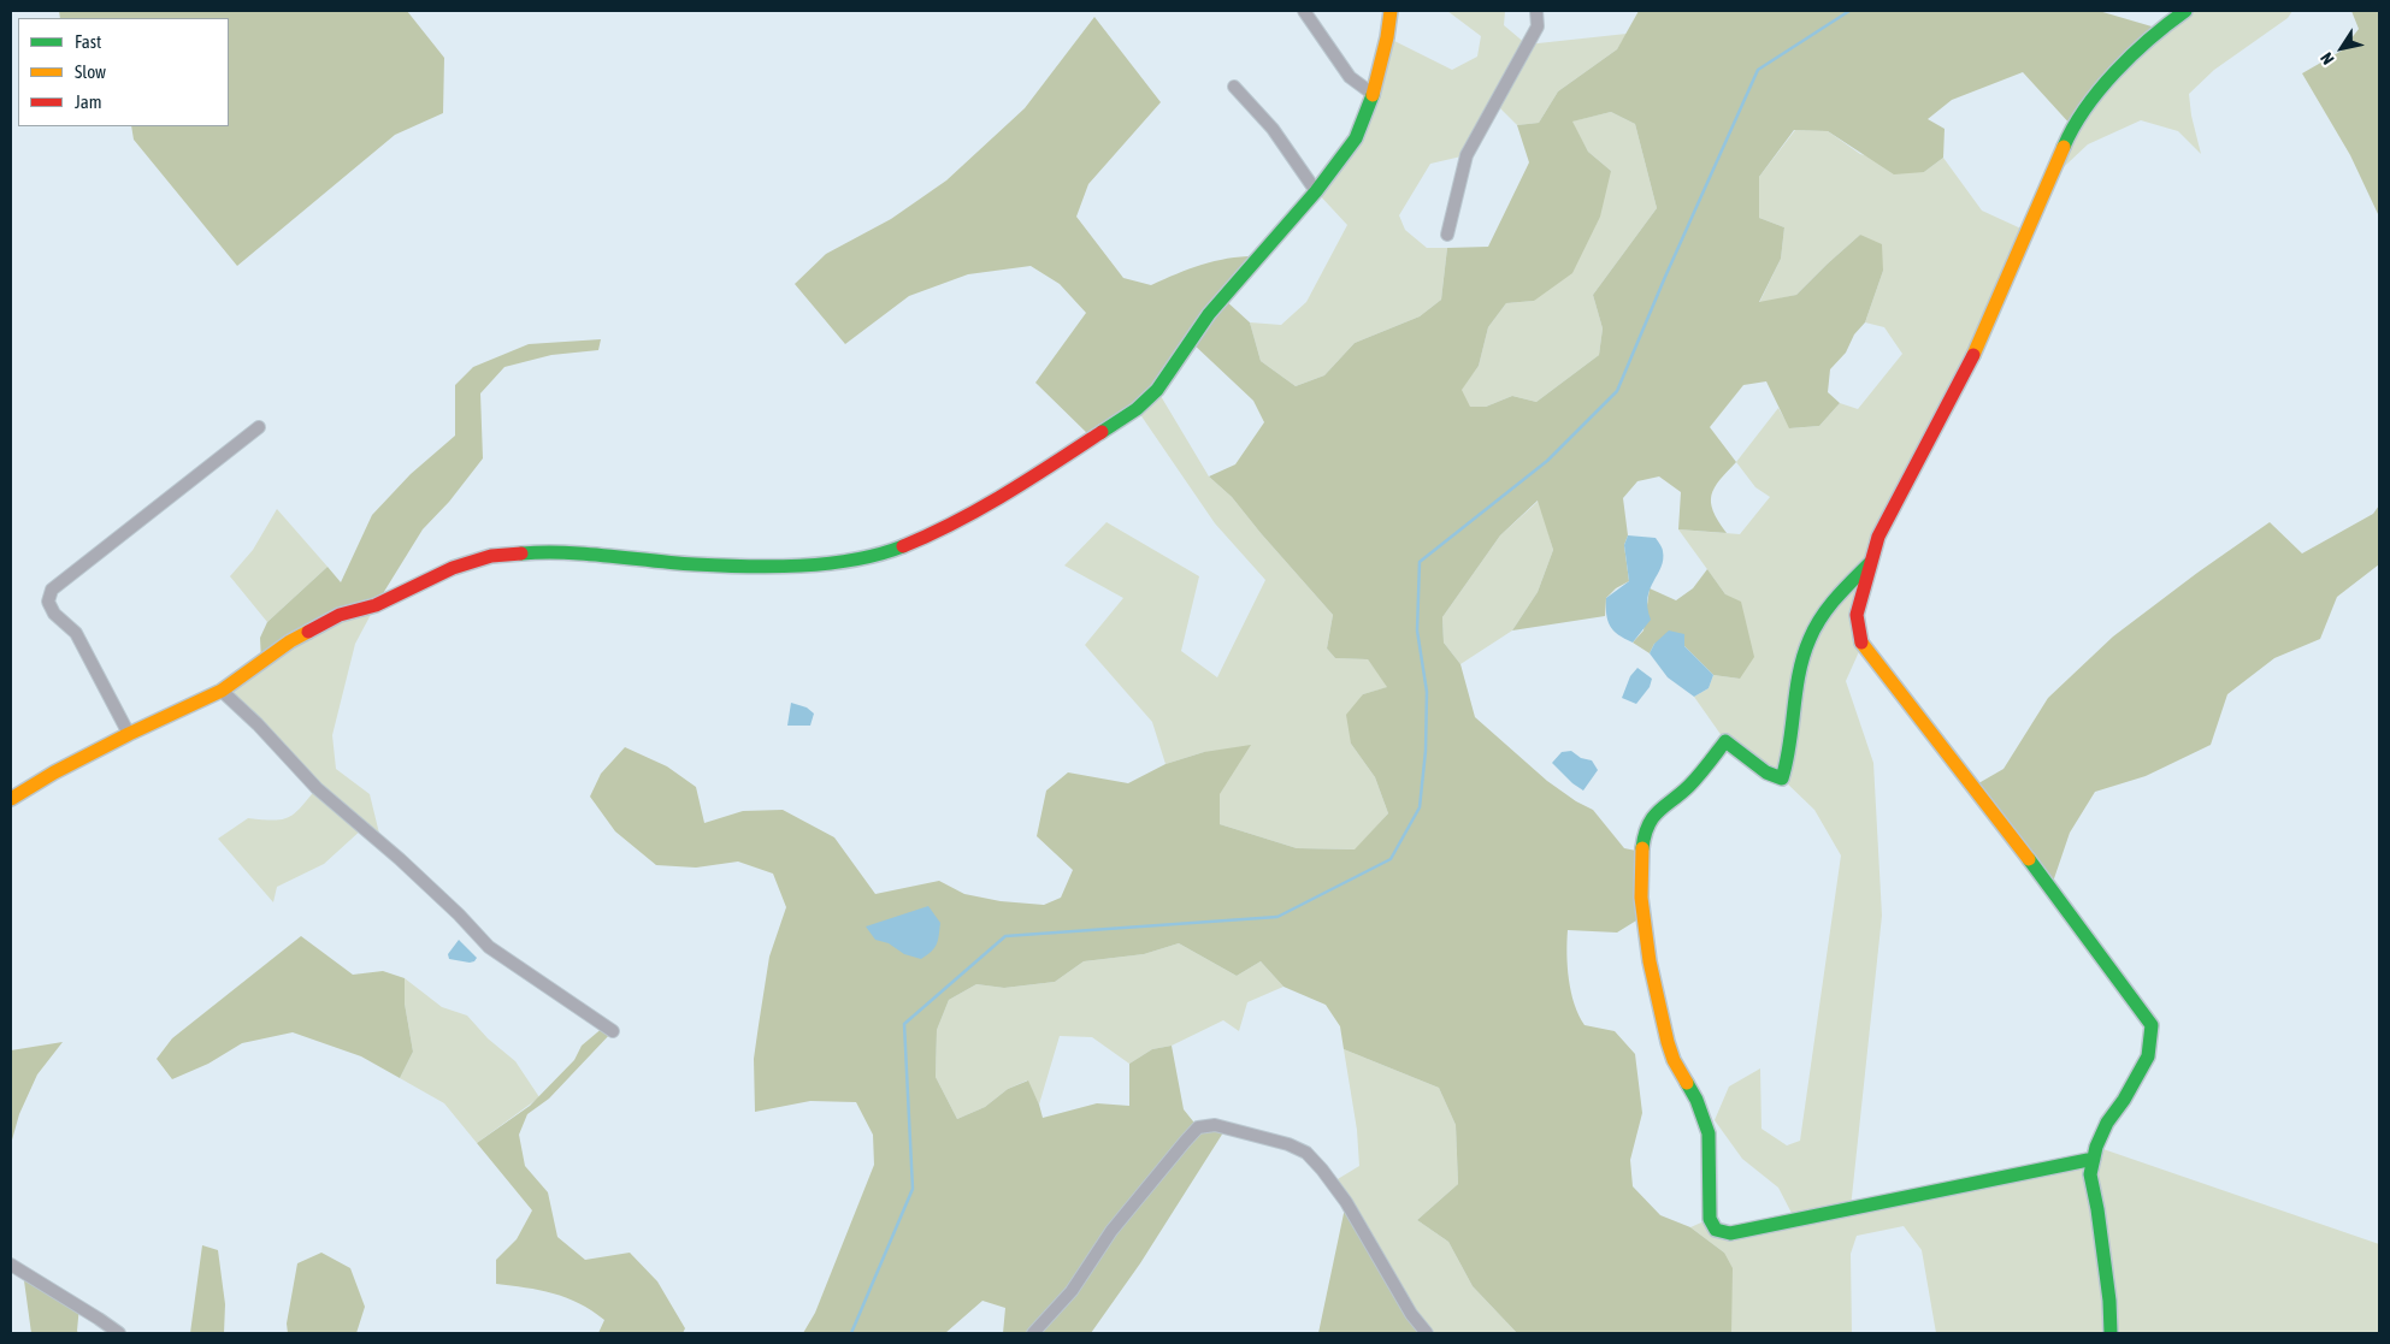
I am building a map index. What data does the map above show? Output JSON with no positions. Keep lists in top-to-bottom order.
{
  "legend": ["Fast", "Slow", "Jam"],
  "north": "bottom left"
}
